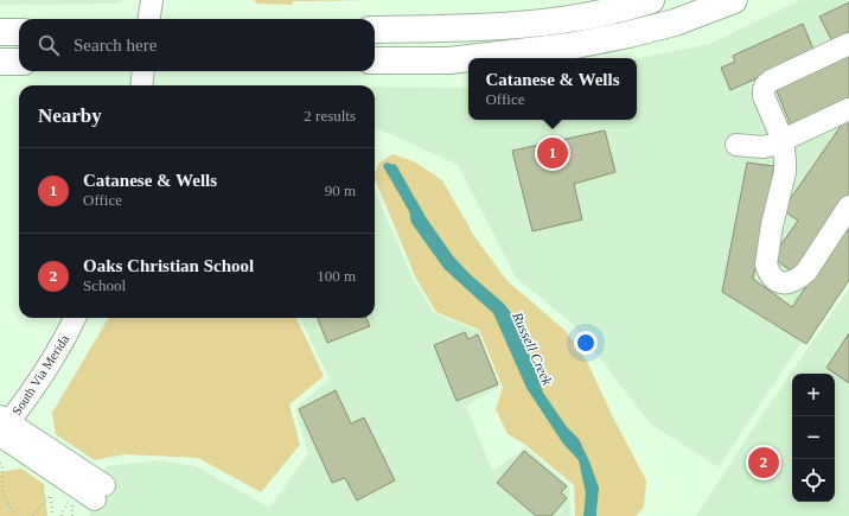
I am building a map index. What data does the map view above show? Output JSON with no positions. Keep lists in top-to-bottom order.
{
  "streets": {
    "street": ["South Via Merida"]
  },
  "water": ["Russell Creek"],
  "page": {
    "search": "Search here",
    "popup": ["Catanese & Wells", "Office"],
    "heading": ["Nearby", "2 results"],
    "pins": ["1", "2"],
    "list": [
      {
        "mark": "1",
        "name": "Catanese & Wells",
        "note": "Office",
        "value": "90 m"
      },
      {
        "mark": "2",
        "name": "Oaks Christian School",
        "note": "School",
        "value": "100 m"
      }
    ],
    "map_buttons": ["+", "−"]
  }
}
